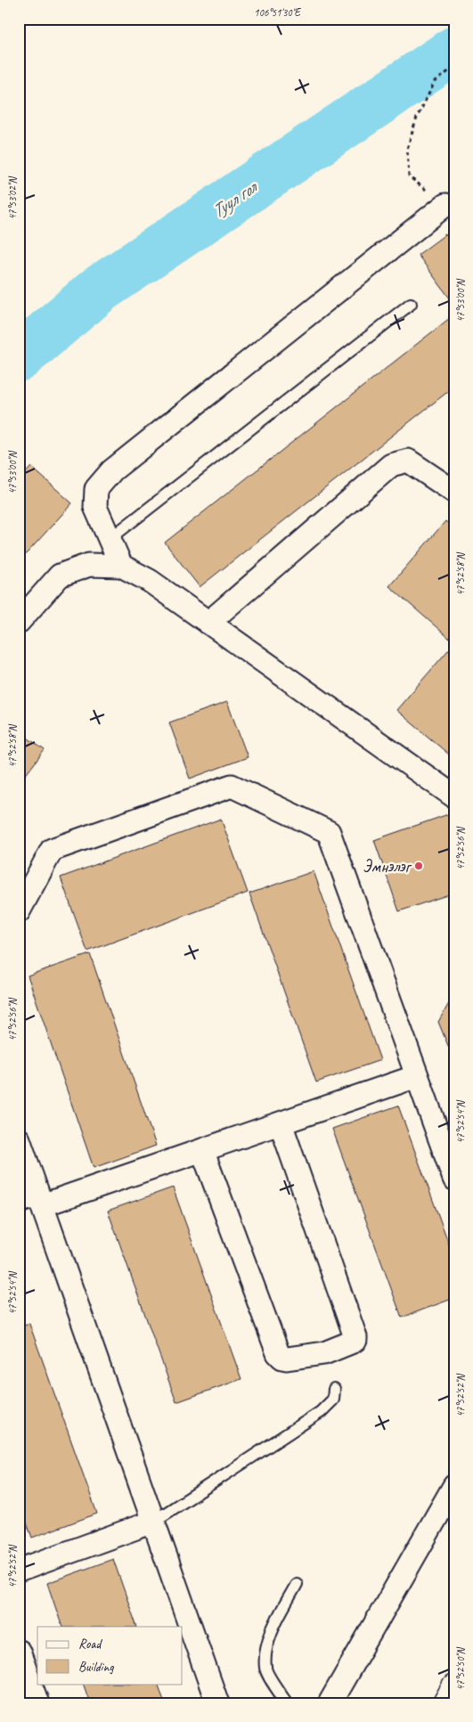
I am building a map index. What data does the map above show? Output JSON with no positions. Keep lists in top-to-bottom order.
{
  "water": ["Туул гол"],
  "places": ["Эмнэлэг"],
  "legend": ["Road", "Building"],
  "coordinates": [
    "106°51'30\"E",
    "47°53'02\"N",
    "47°53'00\"N",
    "47°52'58\"N",
    "47°52'56\"N",
    "47°52'54\"N",
    "47°52'52\"N",
    "47°52'50\"N"
  ]
}
